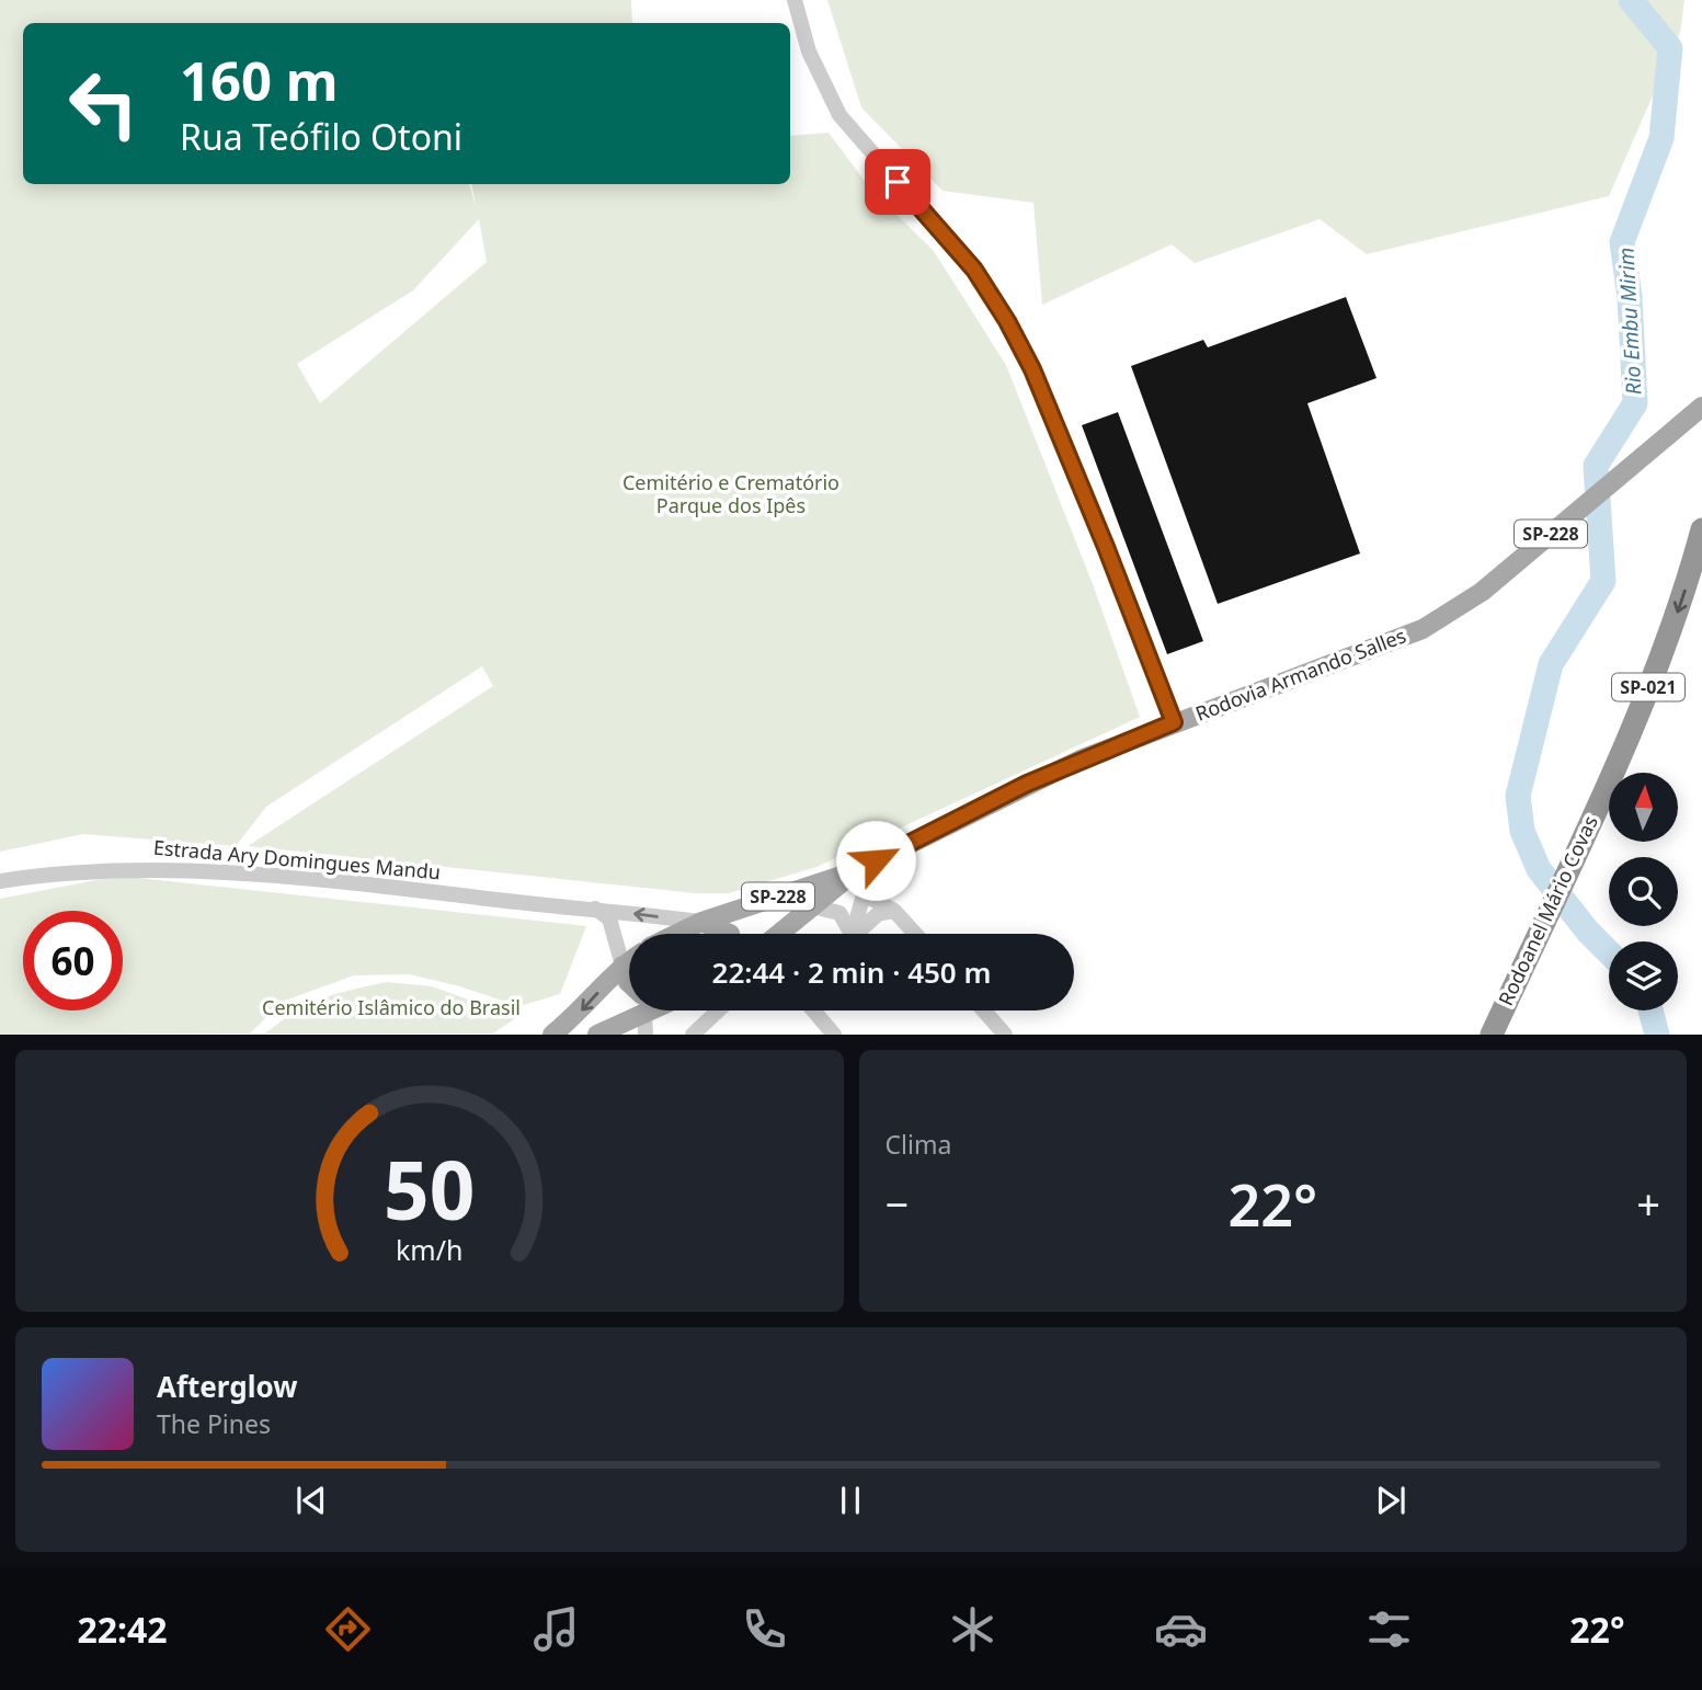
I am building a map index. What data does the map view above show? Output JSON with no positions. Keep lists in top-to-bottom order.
{
  "streets": {
    "highway": ["SP-021", "Rodoanel Mário Covas"],
    "main road": ["SP-228", "Rodovia Armando Salles"],
    "street": ["Estrada Ary Domingues Mandu"]
  },
  "crossings": [
    ["Rodovia Armando Salles", "Estrada Ary Domingues Mandu"]
  ],
  "one_way": ["Rodoanel Mário Covas"],
  "water": ["Rio Embu Mirim"],
  "parks": ["Cemitério e Crematório Parque dos Ipês", "Cemitério Islâmico do Brasil"],
  "north": "top",
  "page": {
    "turn": ["160 m", "Rua Teófilo Otoni"],
    "limit": "60",
    "trip": "22:44 · 2 min · 450 m",
    "tile": "Clima",
    "heat": ["−", "22°", "+"],
    "song": ["Afterglow", "The Pines"],
    "tabs": ["22:42", "22°"],
    "gauge": ["50", "km/h"]
  }
}
